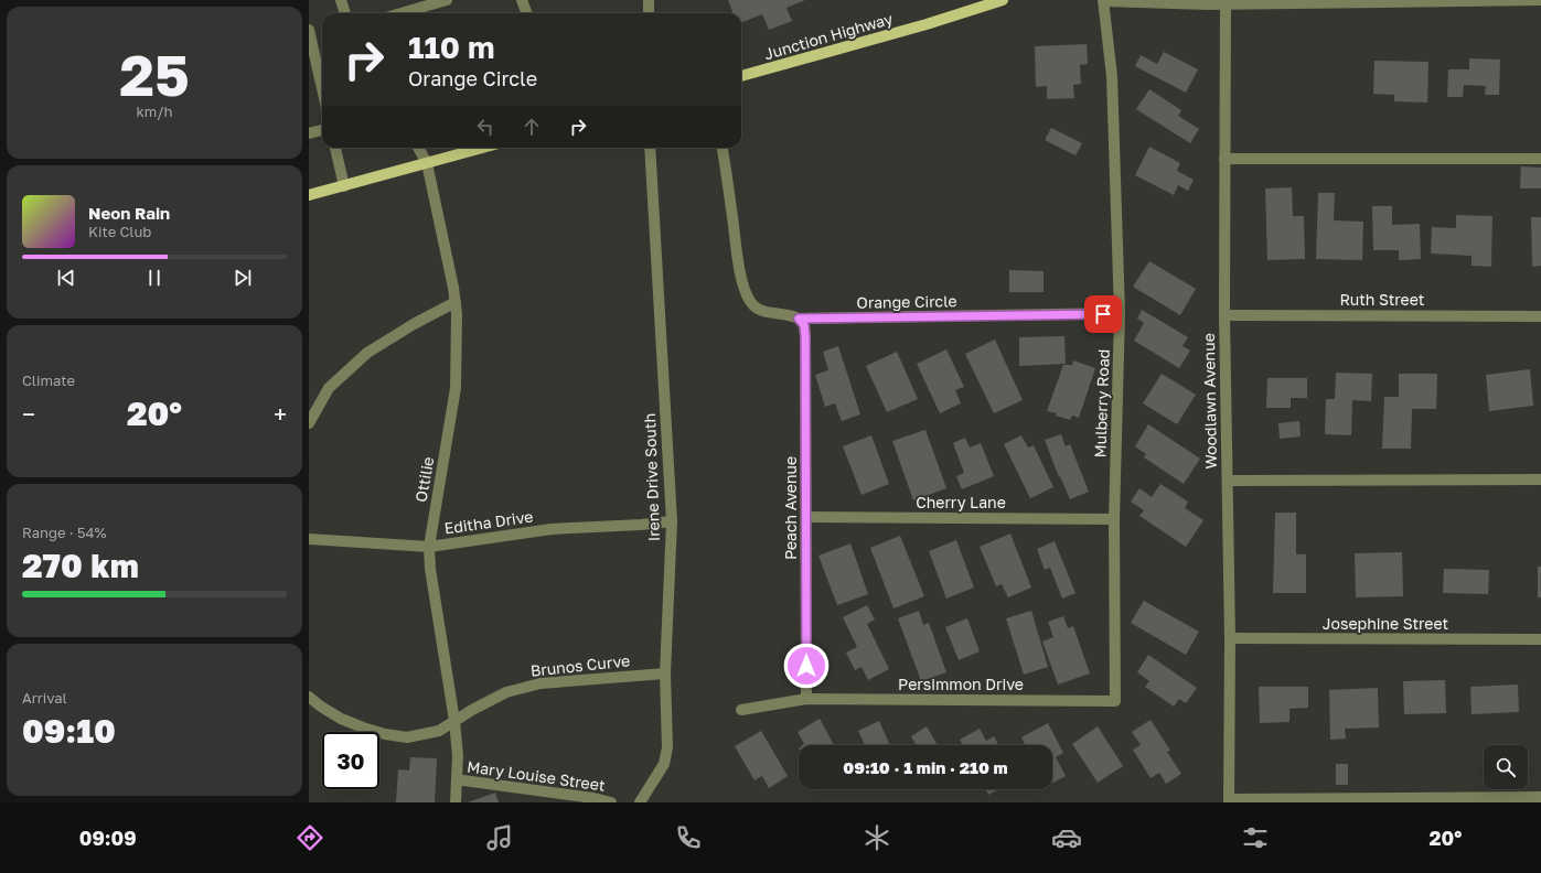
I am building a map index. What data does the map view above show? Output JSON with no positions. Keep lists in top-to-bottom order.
{
  "streets": {
    "main road": ["Junction Highway"],
    "street": [
      "Ruth Street",
      "Orange Circle",
      "Woodlawn Avenue",
      "Mulberry Road",
      "Irene Drive South",
      "Ottilie",
      "Cherry Lane",
      "Peach Avenue",
      "Editha Drive",
      "Josephine Street",
      "Brunos Curve",
      "Persimmon Drive",
      "Mary Louise Street"
    ]
  },
  "crossings": [
    ["Ruth Street", "Woodlawn Avenue"],
    ["Orange Circle", "Mulberry Road"],
    ["Orange Circle", "Peach Avenue"],
    ["Woodlawn Avenue", "Josephine Street"],
    ["Mulberry Road", "Cherry Lane"],
    ["Mulberry Road", "Persimmon Drive"],
    ["Irene Drive South", "Editha Drive"],
    ["Irene Drive South", "Brunos Curve"],
    ["Ottilie", "Editha Drive"],
    ["Ottilie", "Brunos Curve"],
    ["Ottilie", "Mary Louise Street"],
    ["Cherry Lane", "Peach Avenue"],
    ["Peach Avenue", "Persimmon Drive"]
  ],
  "page": {
    "tile": [
      ["25", "km/h"],
      "Climate",
      ["Range · 54%", "270 km"],
      ["Arrival", "09:10"]
    ],
    "turn": ["110 m", "Orange Circle"],
    "song": ["Neon Rain", "Kite Club"],
    "heat": ["−", "20°", "+"],
    "limit": "30",
    "trip": "09:10 · 1 min · 210 m",
    "tabs": ["09:09", "20°"]
  }
}
